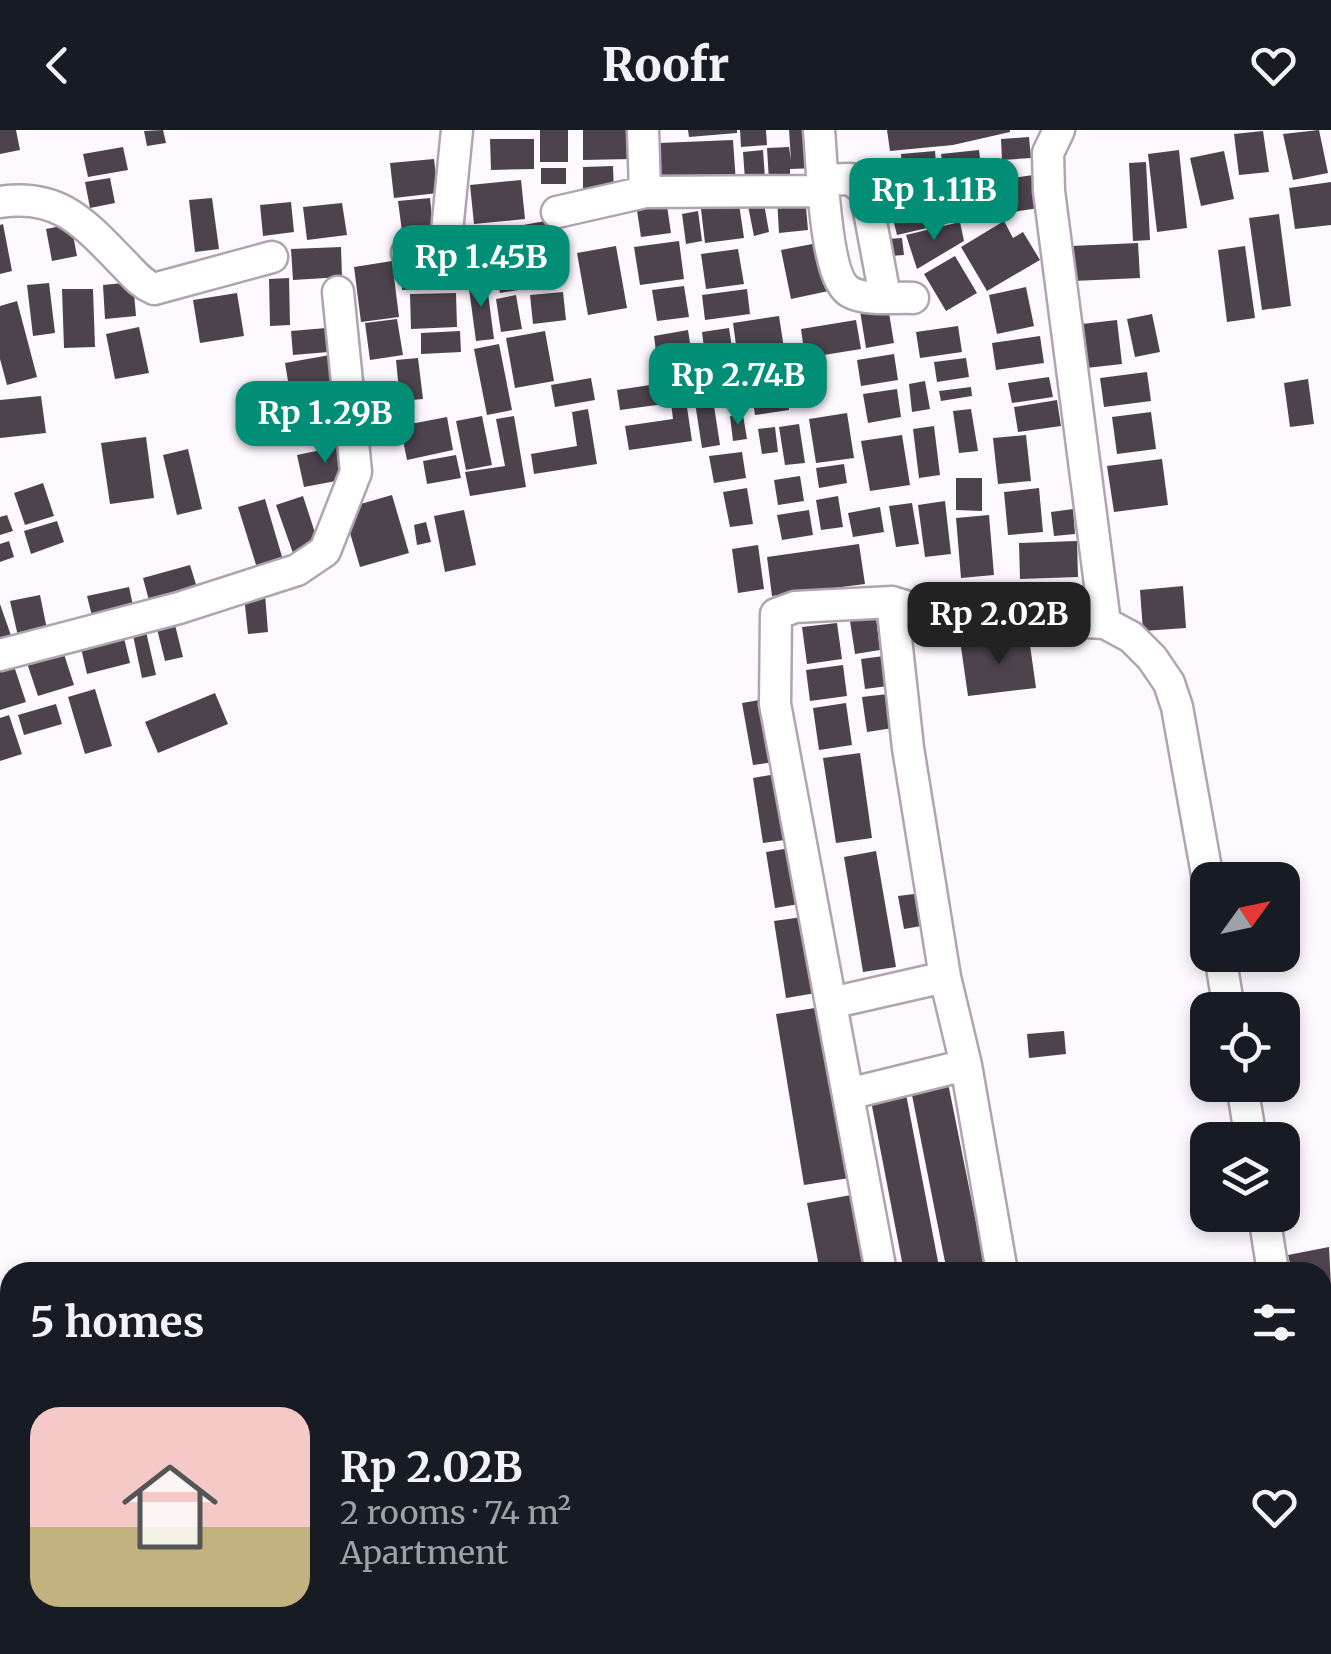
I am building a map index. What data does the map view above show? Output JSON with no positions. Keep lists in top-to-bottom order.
{
  "north": "top right",
  "page": {
    "header": "Roofr",
    "price": [
      "Rp 1.11B",
      "Rp 1.45B",
      "Rp 2.74B",
      "Rp 1.29B",
      "Rp 2.02B"
    ],
    "heading": "5 homes",
    "list": [
      {
        "name": "Rp 2.02B",
        "note": "2 rooms · 74 m² · Apartment"
      }
    ]
  }
}
